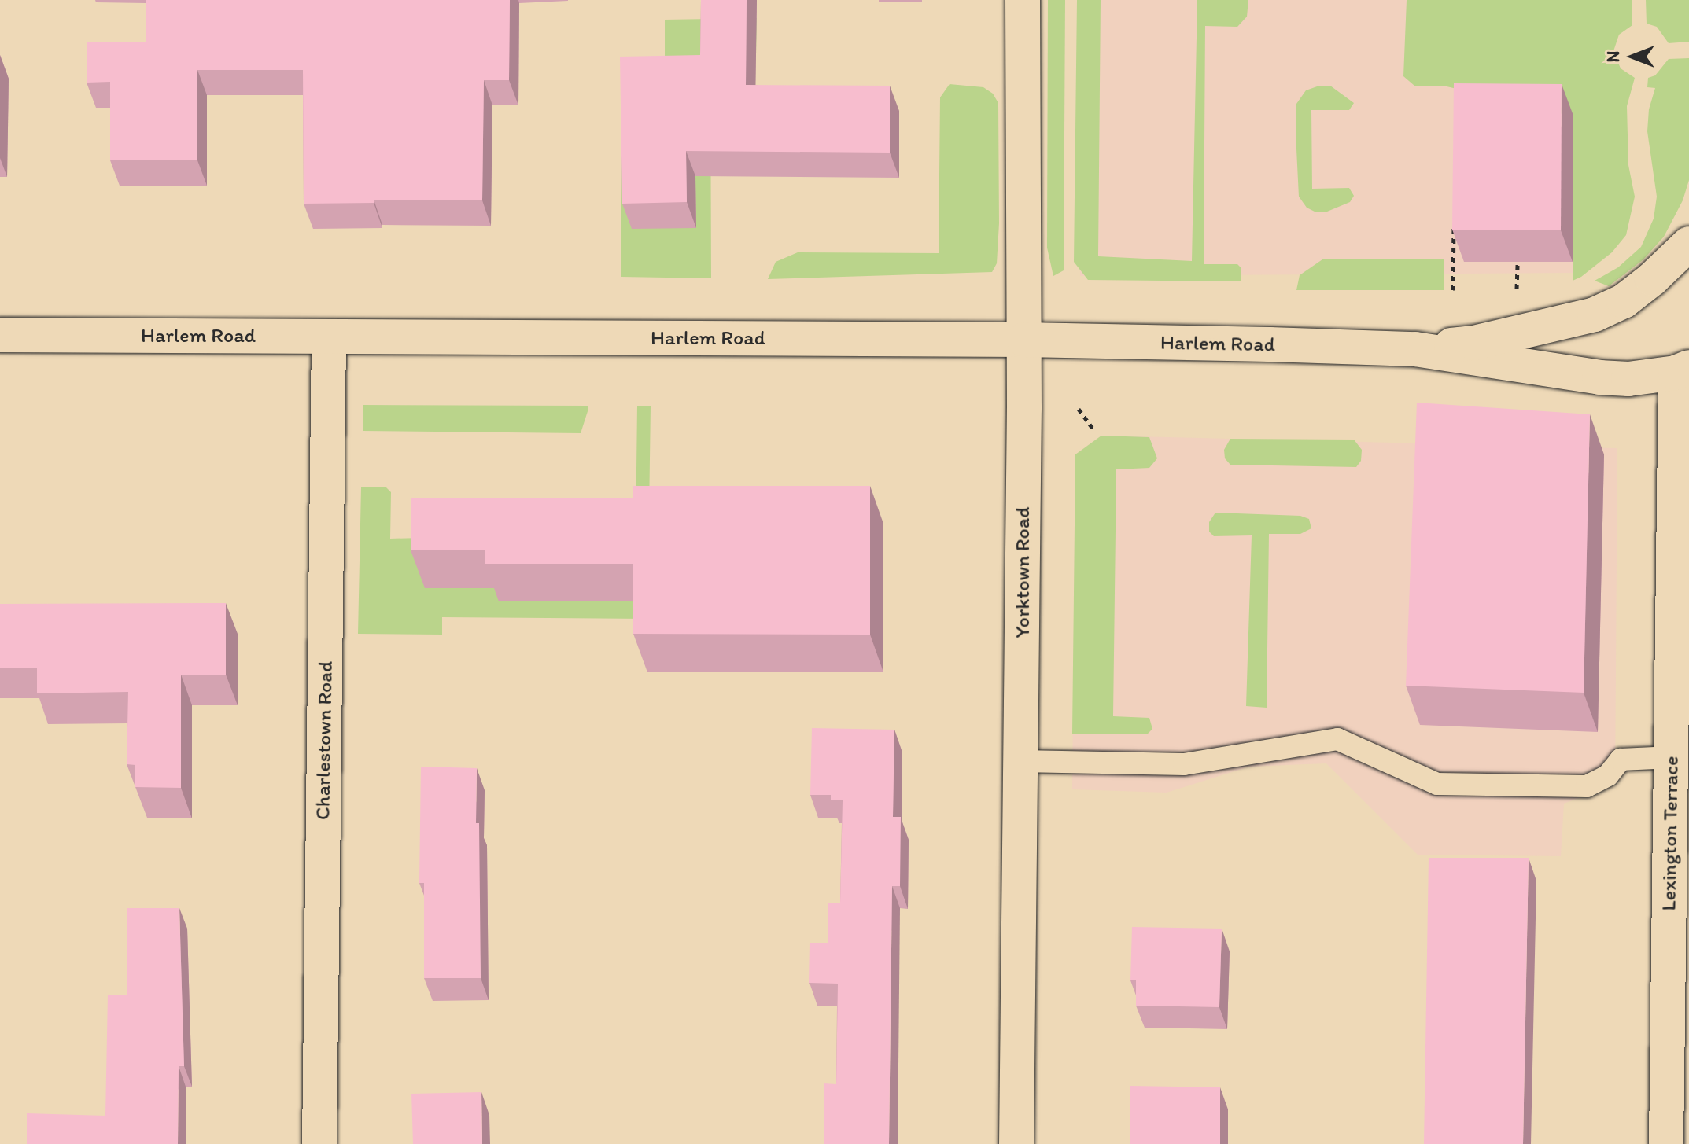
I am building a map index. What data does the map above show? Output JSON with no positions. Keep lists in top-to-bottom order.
{
  "streets": {
    "street": [
      "Harlem Road",
      "Yorktown Road",
      "Charlestown Road",
      "Lexington Terrace"
    ]
  },
  "crossings": [
    ["Harlem Road", "Yorktown Road"],
    ["Harlem Road", "Charlestown Road"],
    ["Harlem Road", "Lexington Terrace"]
  ],
  "north": "left"
}
